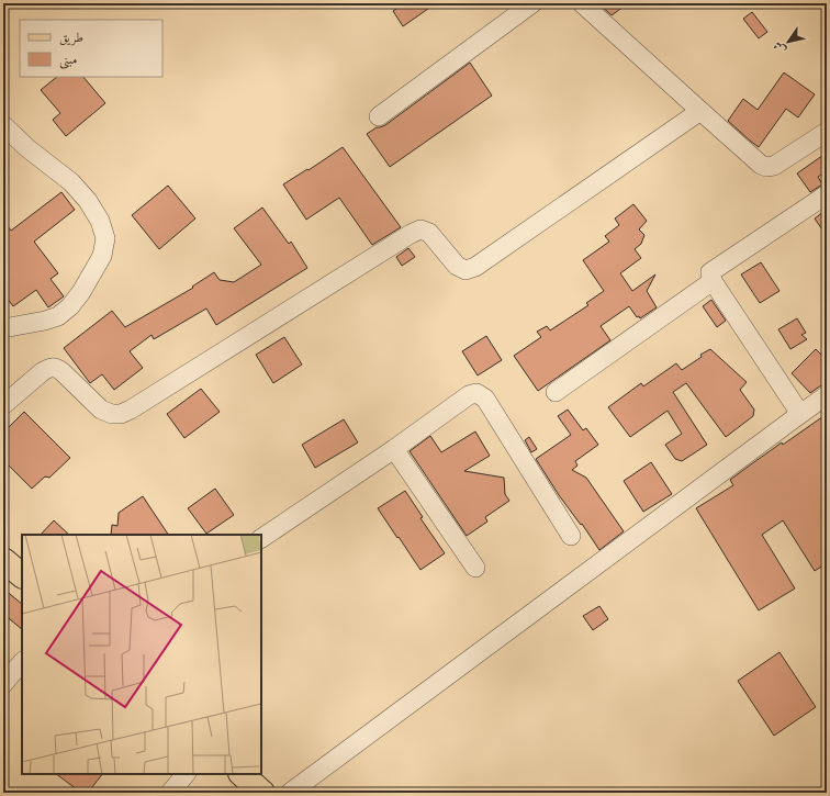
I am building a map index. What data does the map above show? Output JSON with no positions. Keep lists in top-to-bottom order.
{
  "legend": ["طريق", "مبنى"],
  "north": "bottom left"
}
